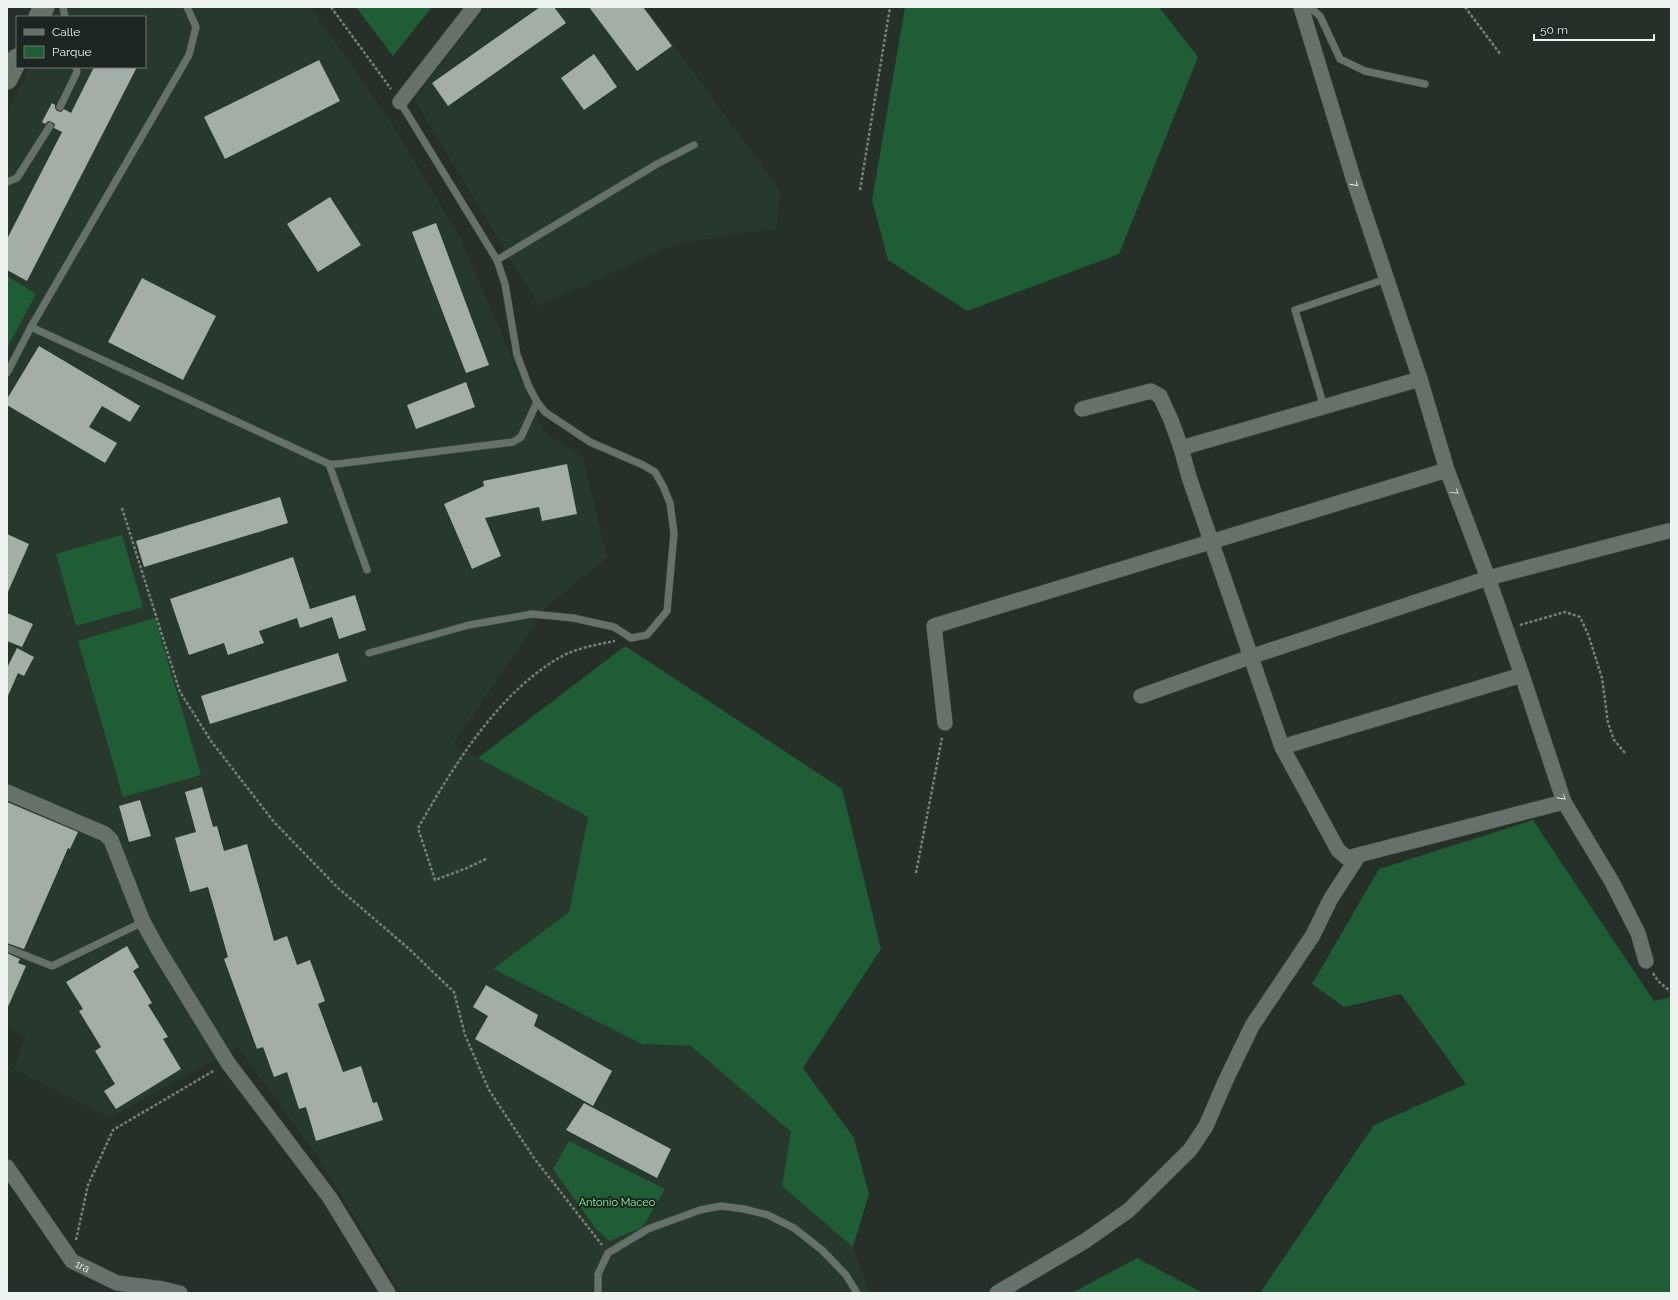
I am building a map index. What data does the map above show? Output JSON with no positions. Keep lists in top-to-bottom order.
{
  "streets": {
    "street": ["7", "1ra"]
  },
  "parks": ["Antonio Maceo"],
  "legend": ["Calle", "Parque"],
  "scale_bar": "50 m"
}
